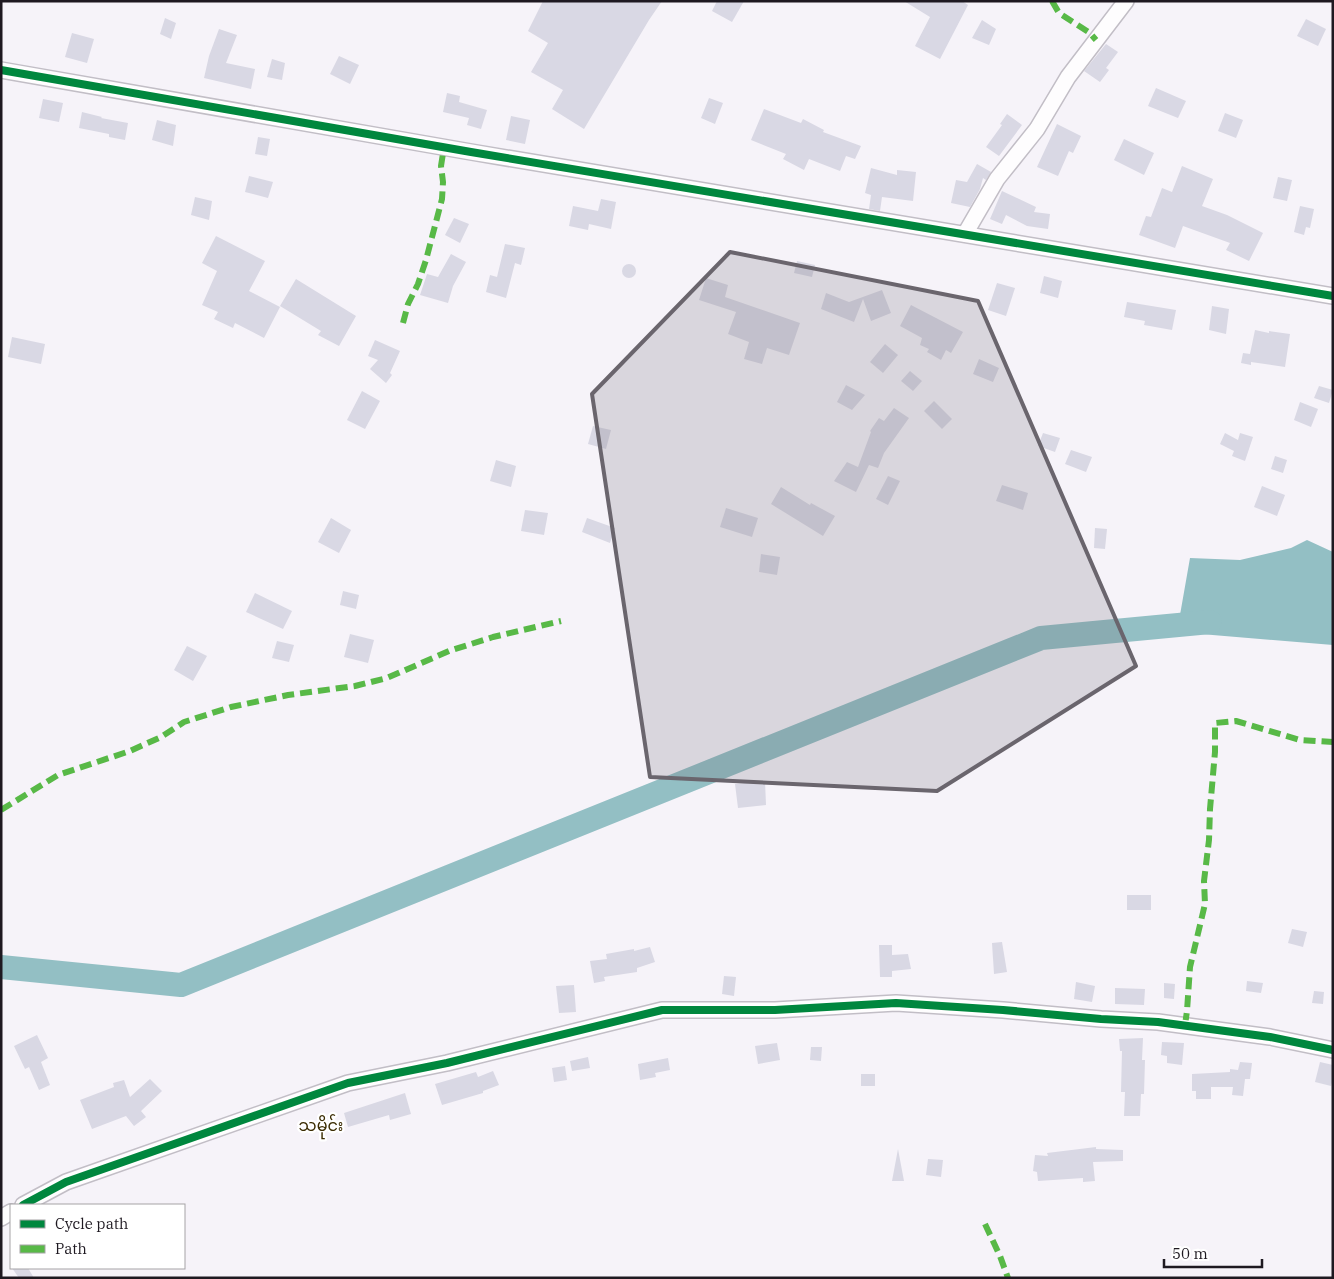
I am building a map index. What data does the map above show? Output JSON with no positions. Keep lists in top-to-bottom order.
{
  "districts": ["သမိုင်း"],
  "legend": ["Cycle path", "Path"],
  "scale_bar": "50 m"
}
